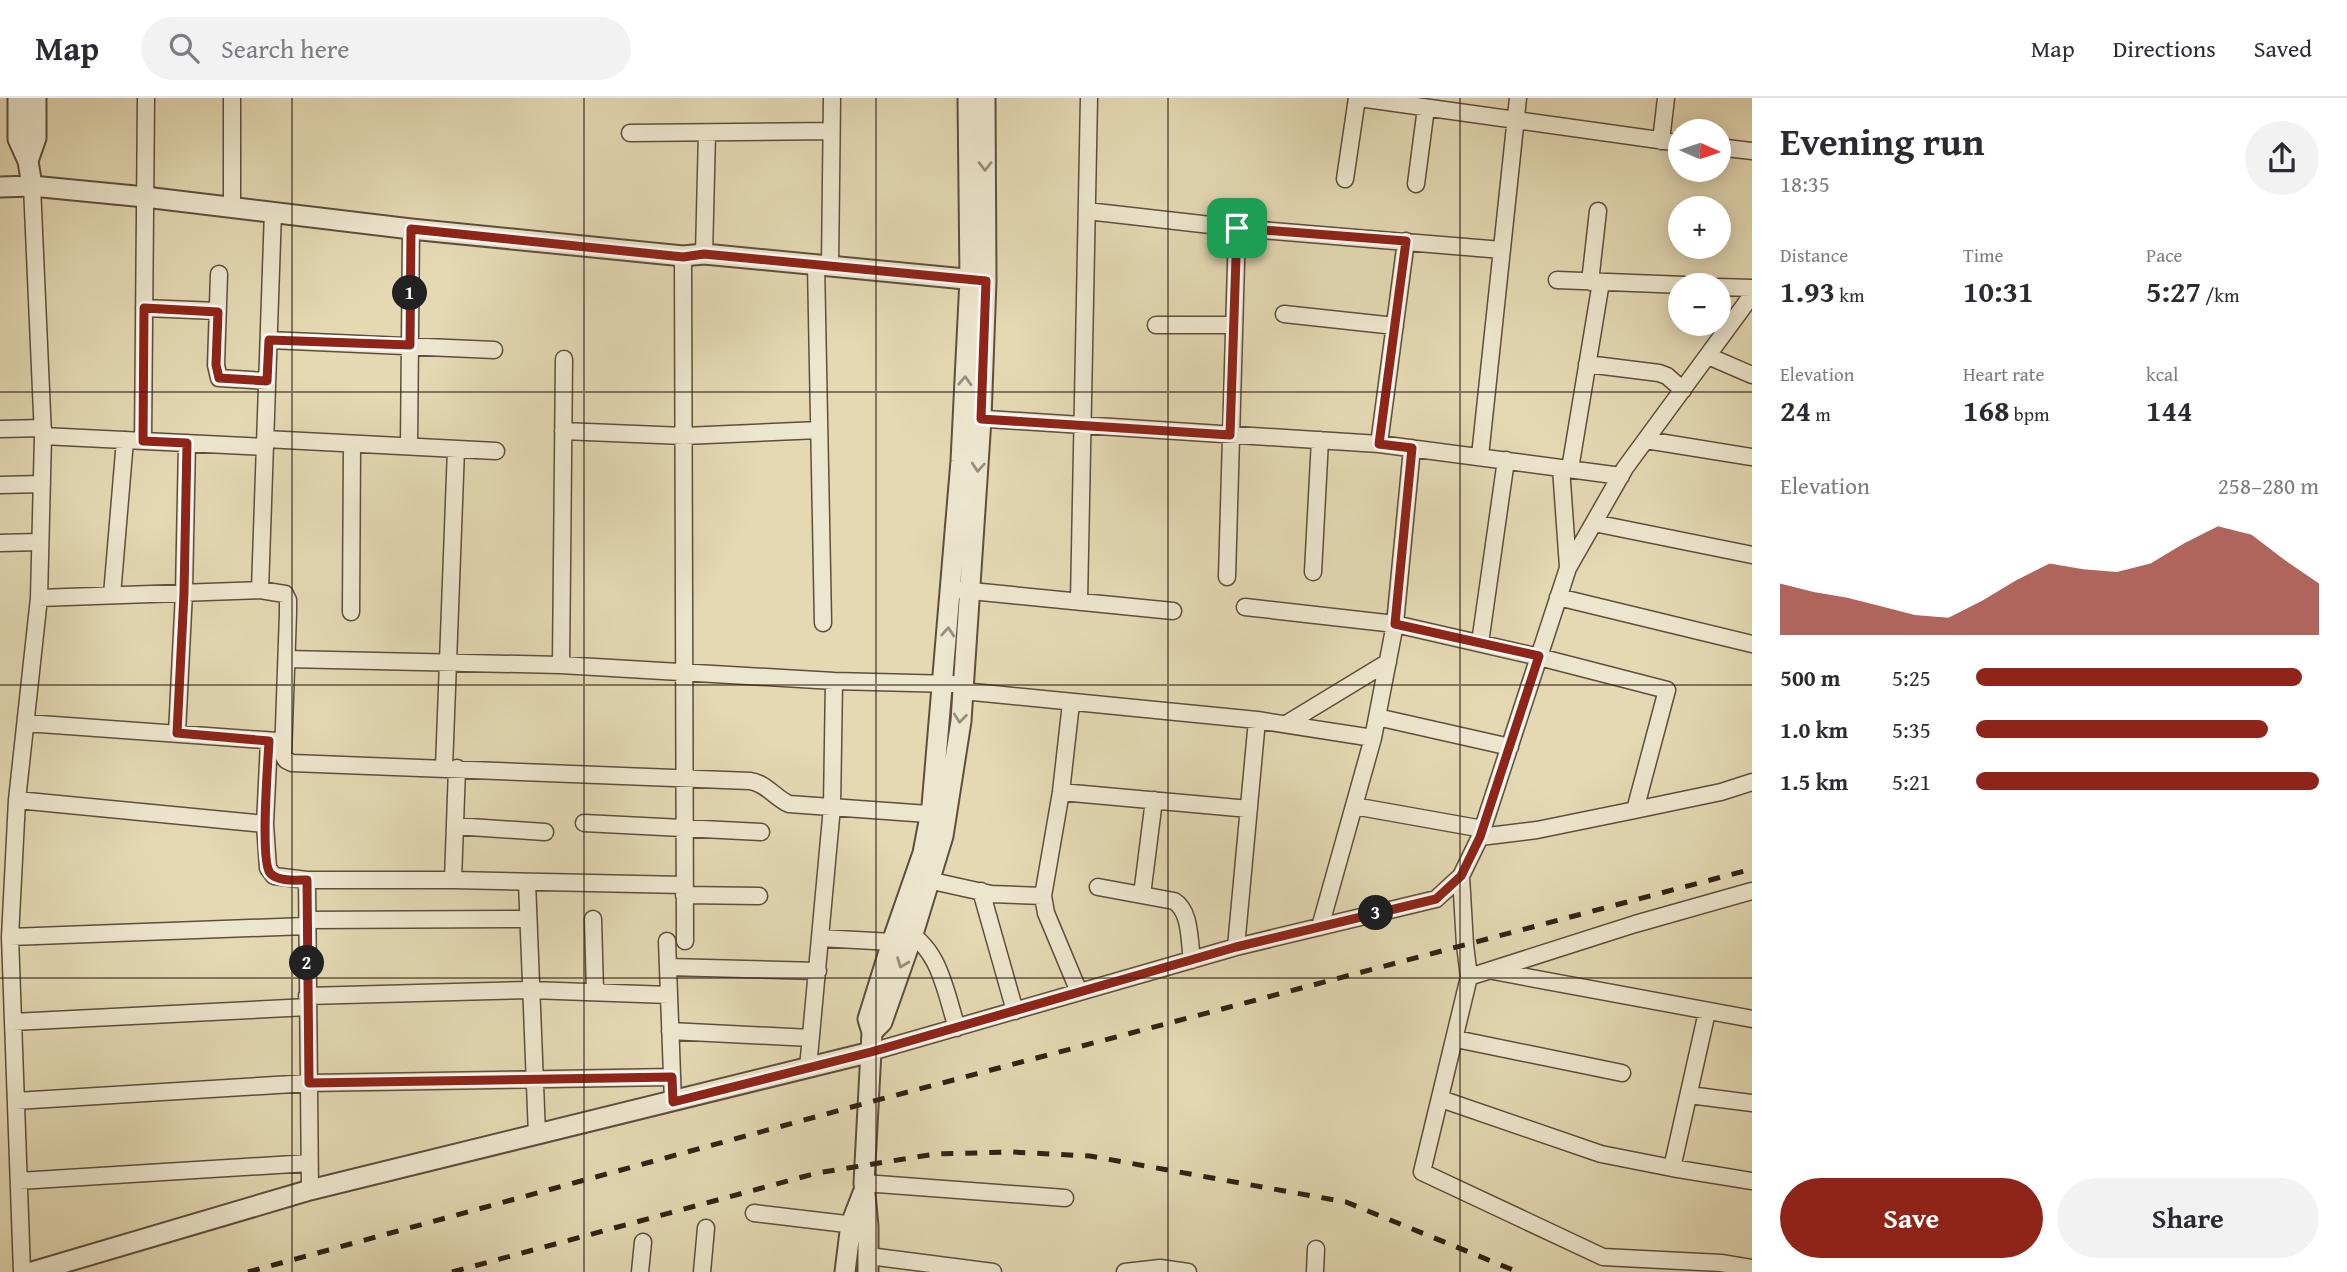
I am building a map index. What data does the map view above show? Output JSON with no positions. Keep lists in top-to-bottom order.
{
  "north": "right",
  "page": {
    "header": "Map",
    "search": "Search here",
    "nav": ["Map", "Directions", "Saved"],
    "heading": ["Evening run", "18:35"],
    "map_buttons": ["+", "−"],
    "stats": [
      ["Distance", "1.93 km"],
      ["Time", "10:31"],
      ["Pace", "5:27 /km"],
      ["Elevation", "24 m"],
      ["Heart rate", "168 bpm"],
      ["kcal", "144"]
    ],
    "pins": ["1", "3", "2"],
    "chart": ["Elevation", "258–280 m"],
    "list": [
      {
        "name": "500 m",
        "note": "5:25"
      },
      {
        "name": "1.0 km",
        "note": "5:35"
      },
      {
        "name": "1.5 km",
        "note": "5:21"
      }
    ],
    "buttons": ["Save", "Share"]
  }
}
